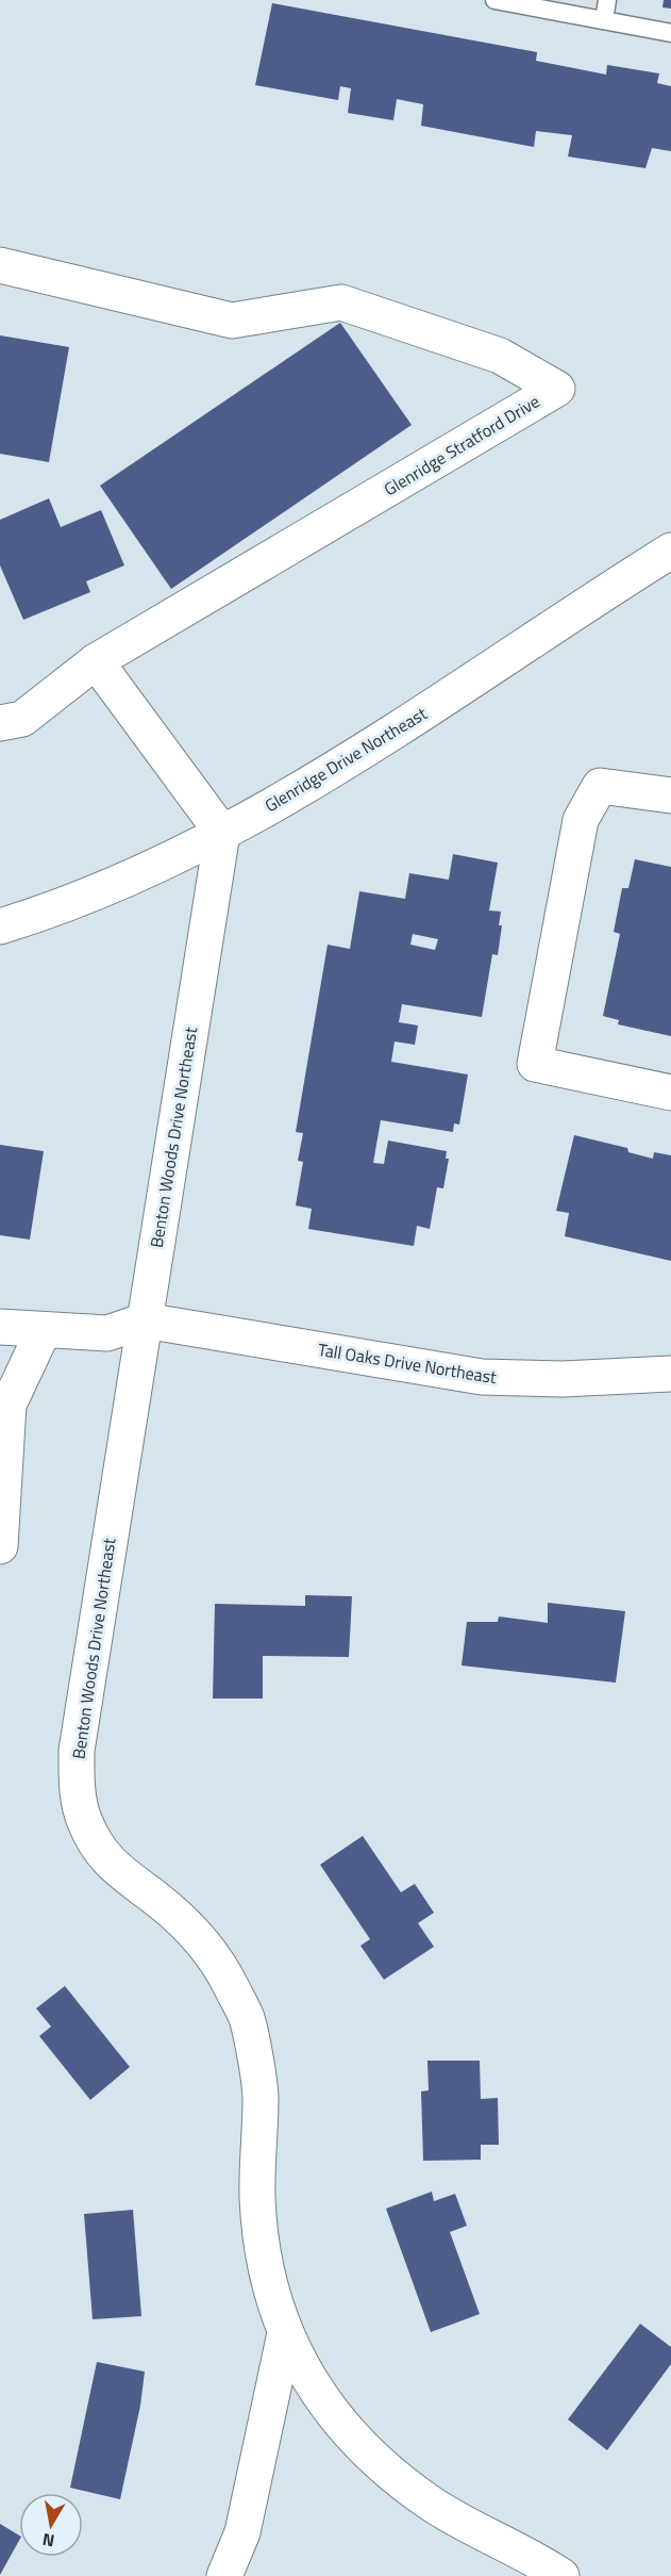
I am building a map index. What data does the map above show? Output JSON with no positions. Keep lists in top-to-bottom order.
{
  "streets": {
    "street": [
      "Glenridge Stratford Drive",
      "Glenridge Drive Northeast",
      "Benton Woods Drive Northeast",
      "Tall Oaks Drive Northeast"
    ]
  },
  "crossings": [
    ["Glenridge Drive Northeast", "Benton Woods Drive Northeast"],
    ["Benton Woods Drive Northeast", "Tall Oaks Drive Northeast"]
  ],
  "north": "bottom"
}
